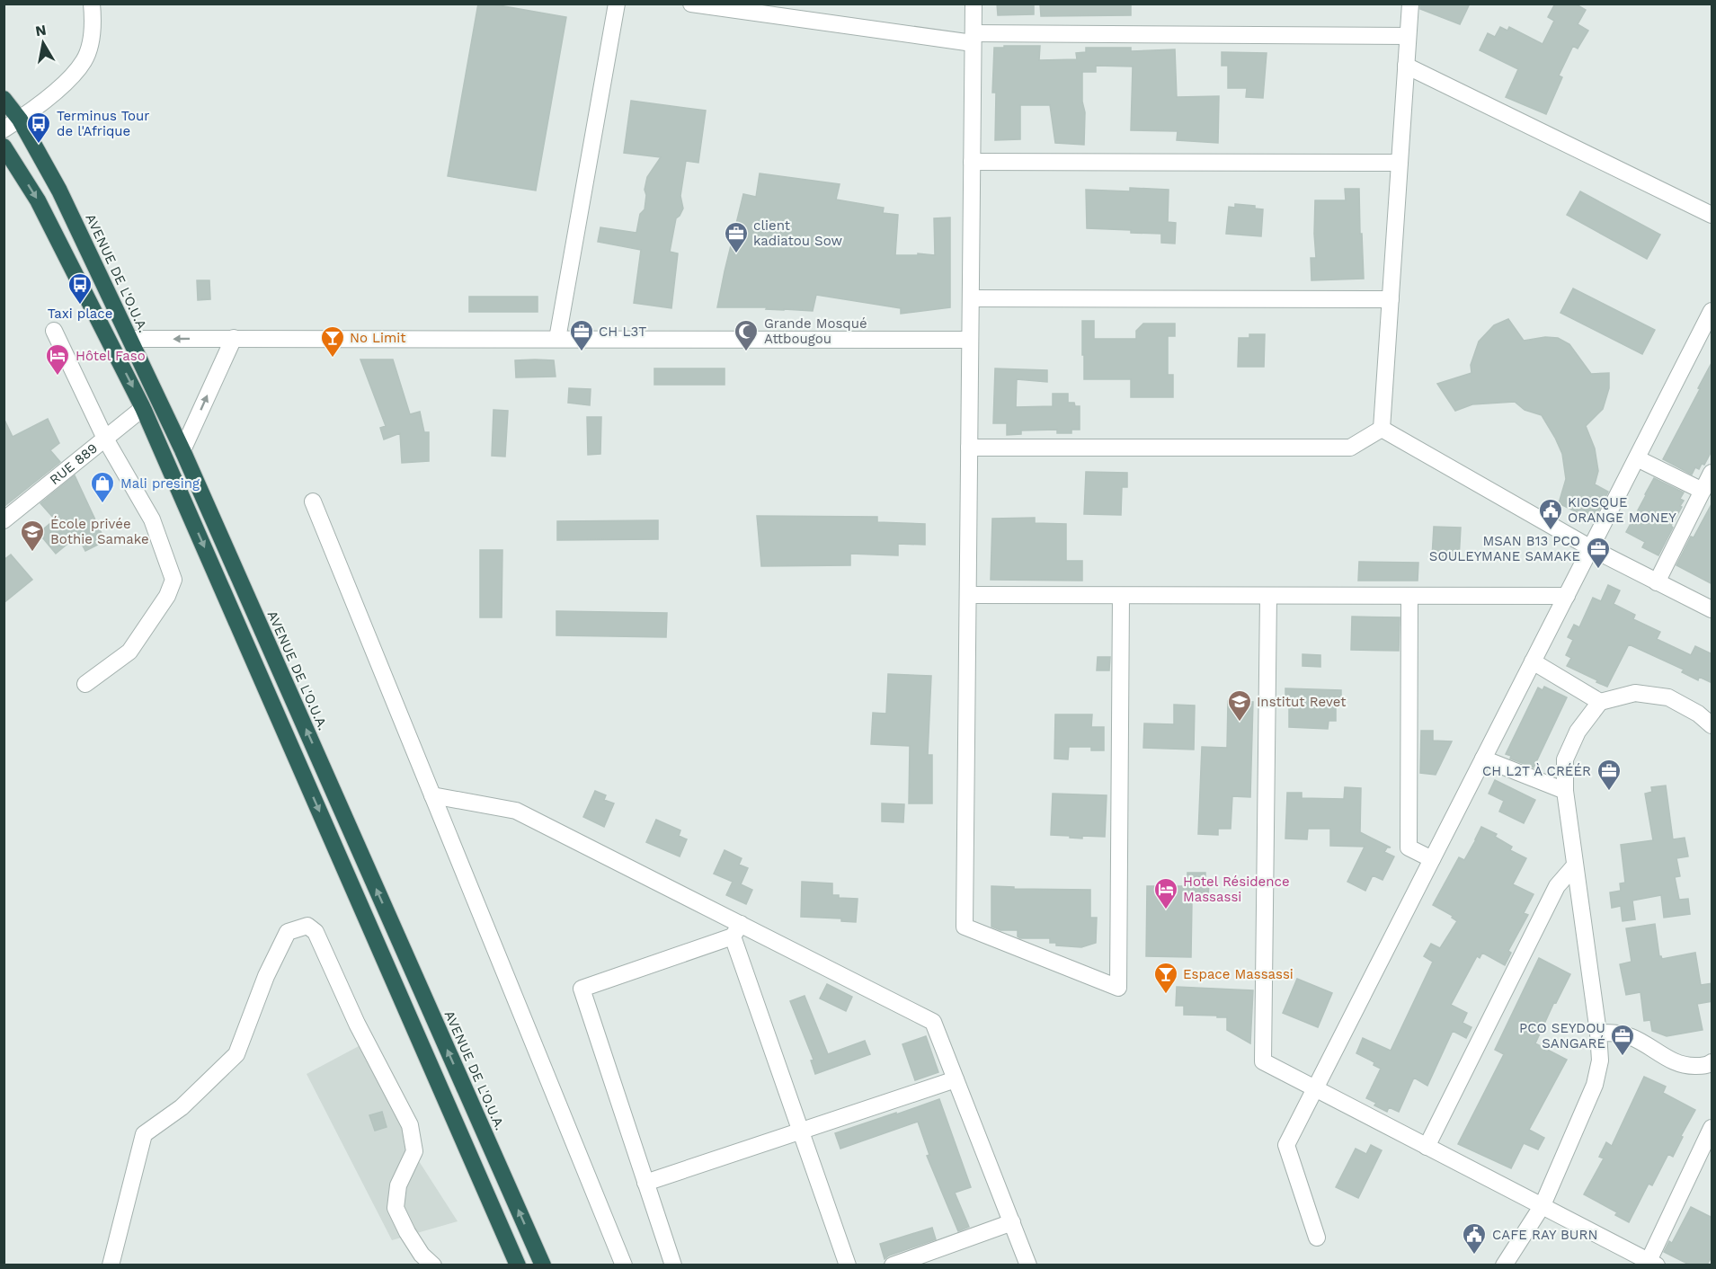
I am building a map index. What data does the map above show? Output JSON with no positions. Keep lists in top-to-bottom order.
{
  "streets": {
    "highway": ["AVENUE DE L'O.U.A."],
    "street": ["RUE 889"]
  },
  "places": {
    "bus stop": ["Terminus Tour de l'Afrique", "Taxi place"],
    "office": [
      "client kadiatou Sow",
      "CH L3T",
      "MSAN B13 PCO SOULEYMANE SAMAKE",
      "CH L2T À CRÉÉR",
      "PCO SEYDOU SANGARÉ"
    ],
    "mosque": ["Grande Mosqué Attbougou"],
    "bar": ["No Limit", "Espace Massassi"],
    "hotel": ["Hôtel Faso", "Hotel Résidence Massassi"],
    "shop": ["Mali presing"],
    "public building": ["KIOSQUE ORANGE MONEY", "CAFE RAY BURN"],
    "school or university": ["École privée Bothie Samake", "Institut Revet"]
  },
  "north": "top"
}
